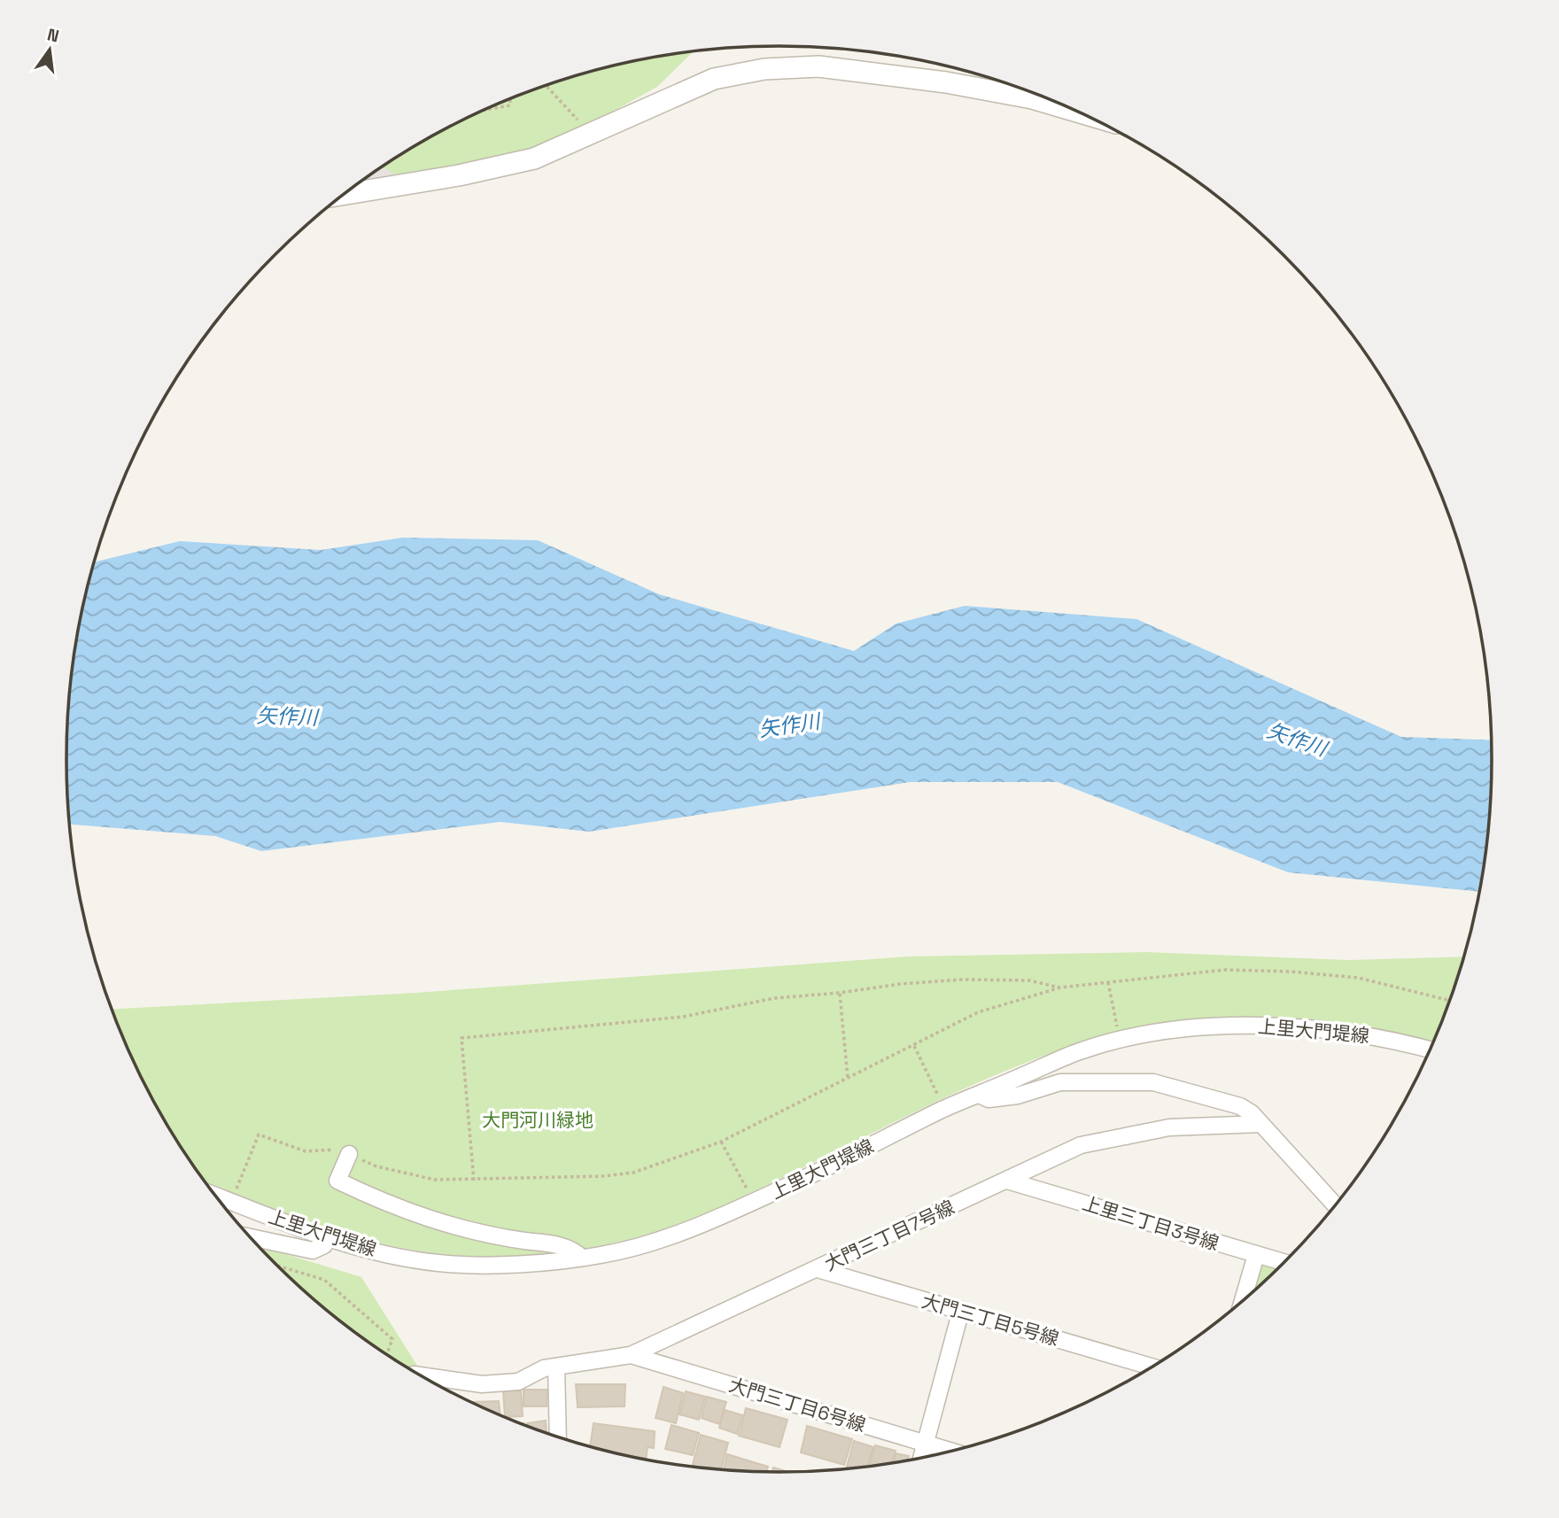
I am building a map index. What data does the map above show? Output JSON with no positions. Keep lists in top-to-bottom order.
{
  "streets": {
    "street": [
      "上里大門堤線",
      "上里三丁目3号線",
      "大門三丁目7号線",
      "大門三丁目5号線",
      "大門三丁目6号線"
    ]
  },
  "crossings": [
    ["上里三丁目3号線", "大門三丁目7号線"],
    ["大門三丁目7号線", "大門三丁目5号線"],
    ["大門三丁目7号線", "大門三丁目6号線"]
  ],
  "water": ["矢作川"],
  "parks": ["大門河川緑地"],
  "north": "top"
}
